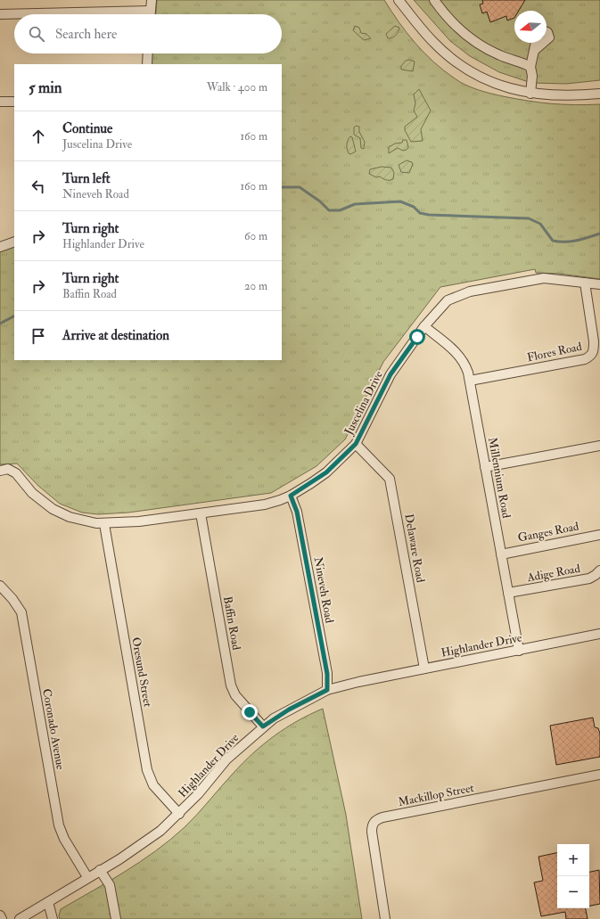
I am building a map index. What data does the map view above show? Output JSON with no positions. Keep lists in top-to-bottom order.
{
  "streets": {
    "street": [
      "Flores Road",
      "Juscelina Drive",
      "Millennium Road",
      "Ganges Road",
      "Delaware Road",
      "Adige Road",
      "Nineveh Road",
      "Baffin Road",
      "Highlander Drive",
      "Oresund Street",
      "Coronado Avenue",
      "Mackillop Street"
    ]
  },
  "crossings": [
    ["Flores Road", "Juscelina Drive"],
    ["Flores Road", "Millennium Road"],
    ["Juscelina Drive", "Millennium Road"],
    ["Juscelina Drive", "Delaware Road"],
    ["Juscelina Drive", "Nineveh Road"],
    ["Juscelina Drive", "Baffin Road"],
    ["Juscelina Drive", "Oresund Street"],
    ["Millennium Road", "Ganges Road"],
    ["Millennium Road", "Adige Road"],
    ["Millennium Road", "Highlander Drive"],
    ["Delaware Road", "Highlander Drive"],
    ["Nineveh Road", "Highlander Drive"],
    ["Baffin Road", "Highlander Drive"],
    ["Highlander Drive", "Oresund Street"],
    ["Highlander Drive", "Coronado Avenue"]
  ],
  "north": "left",
  "page": {
    "search": "Search here",
    "heading": ["5 min", "Walk · 400 m"],
    "list": [
      ["Continue", "Juscelina Drive", "160 m"],
      ["Turn left", "Nineveh Road", "160 m"],
      ["Turn right", "Highlander Drive", "60 m"],
      ["Turn right", "Baffin Road", "20 m"],
      "Arrive at destination"
    ],
    "map_buttons": ["+", "−"]
  }
}
